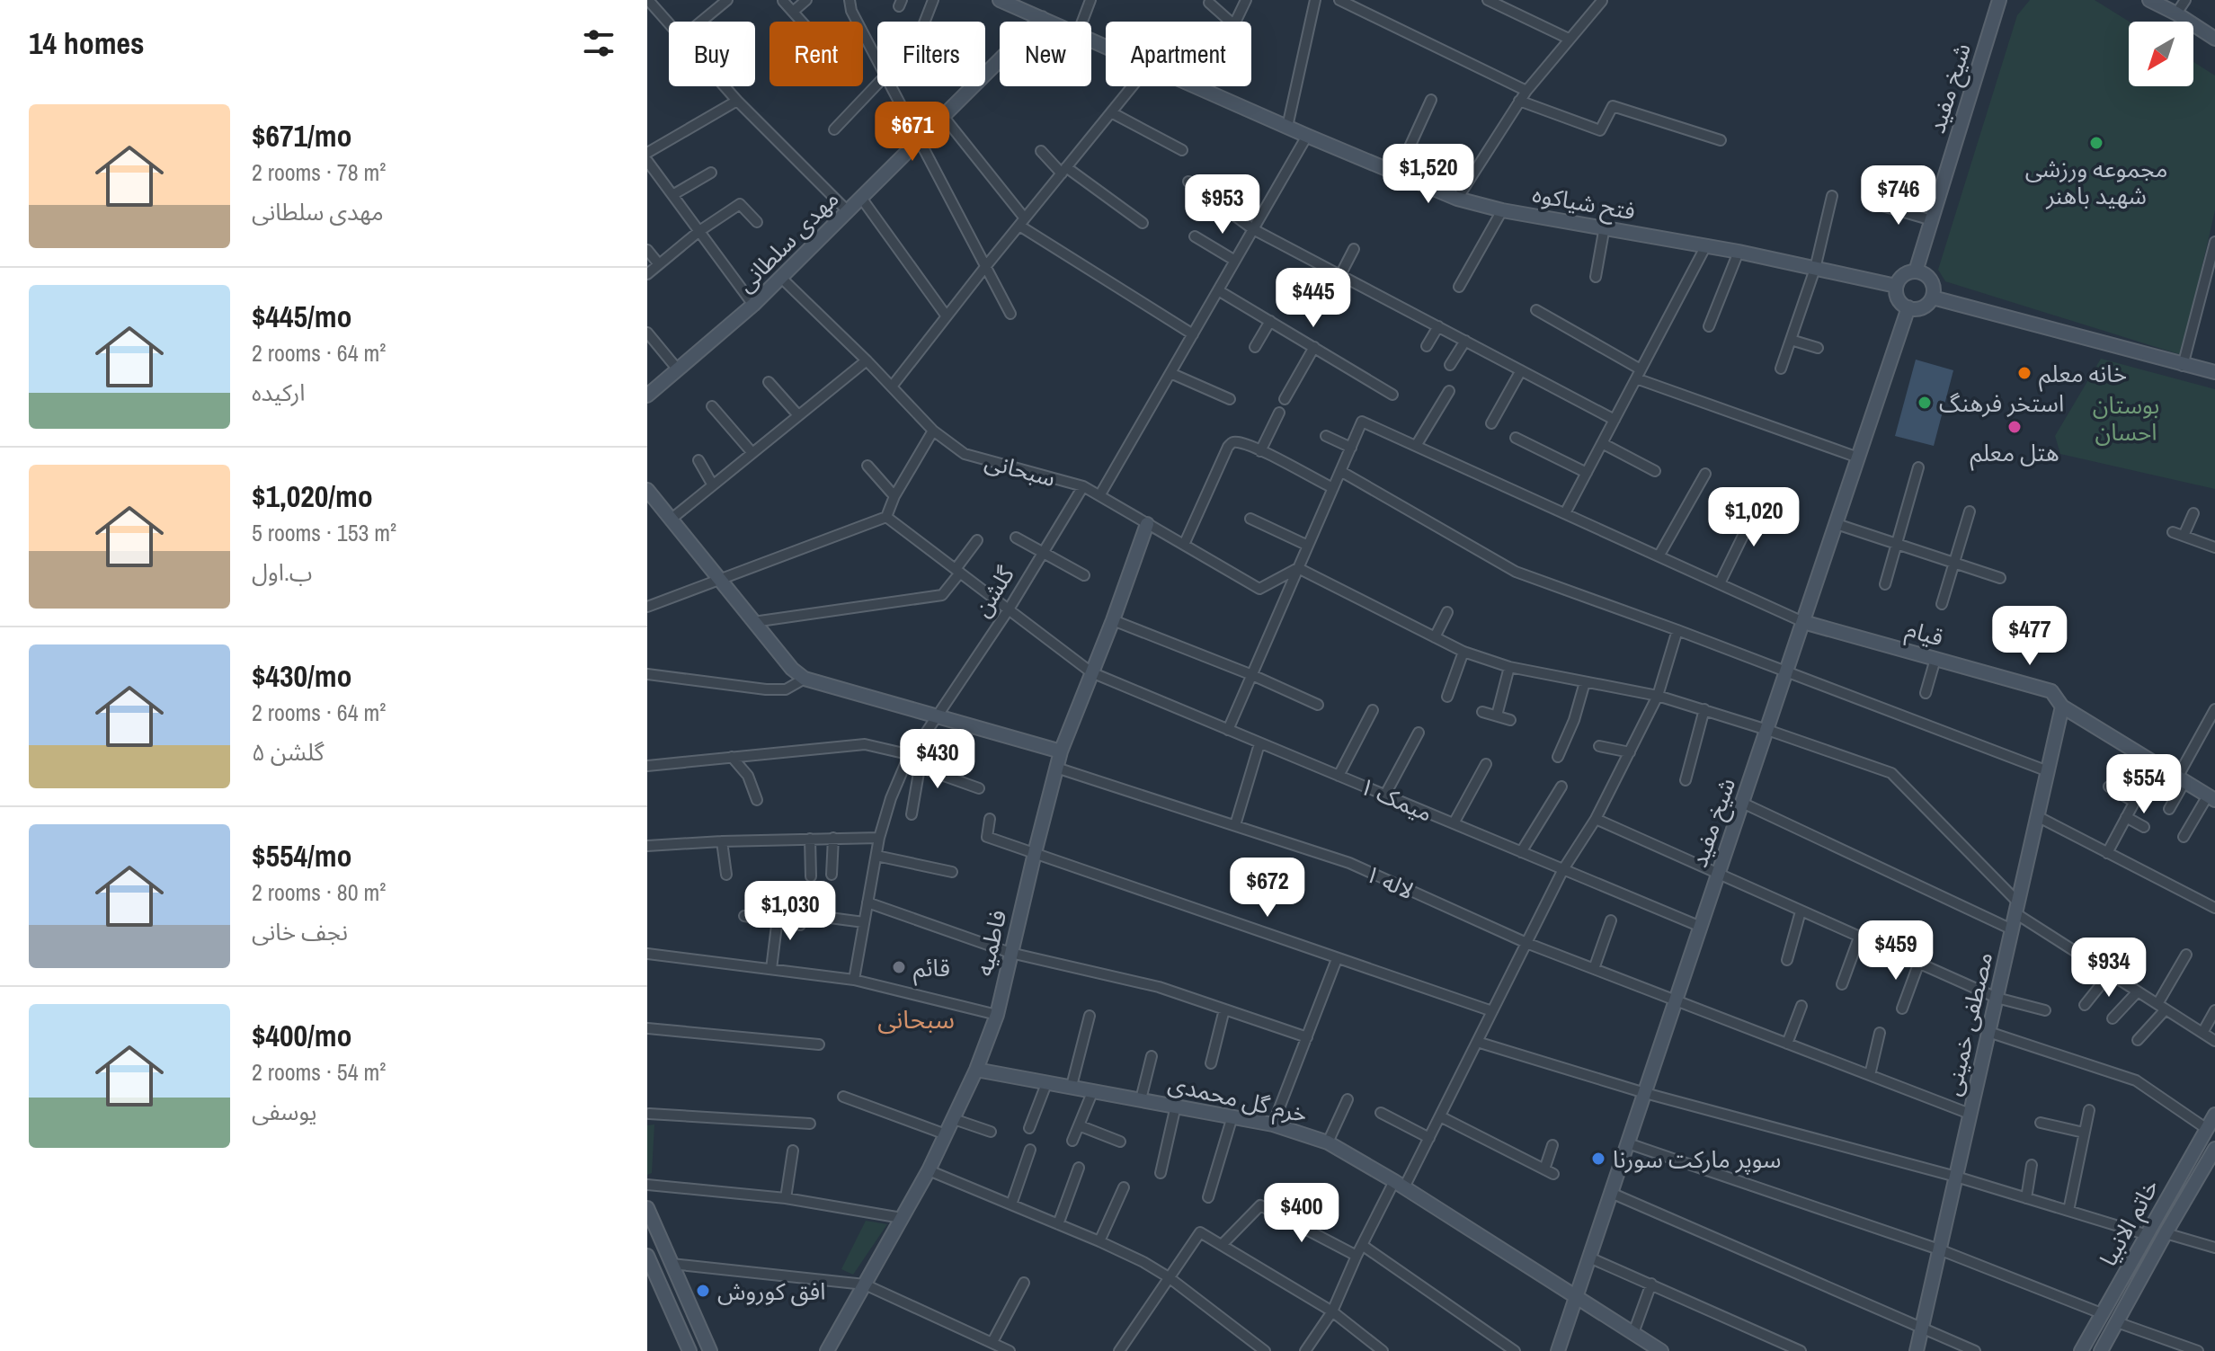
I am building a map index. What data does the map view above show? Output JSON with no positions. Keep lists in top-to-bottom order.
{
  "streets": {
    "street": [
      "شیخ مفید",
      "فتح شیاکوه",
      "مهدی سلطانی",
      "سبحانی",
      "گلشن",
      "قیام",
      "میمک ۱",
      "لاله ۱",
      "فاطمیه",
      "مصطفی خمینی",
      "خرم گل محمدی",
      "خاتم الانبیا"
    ]
  },
  "crossings": [
    ["شیخ مفید", "فتح شیاکوه"],
    ["شیخ مفید", "قیام"],
    ["شیخ مفید", "میمک ۱"],
    ["شیخ مفید", "لاله ۱"],
    ["شیخ مفید", "خرم گل محمدی"],
    ["فتح شیاکوه", "مهدی سلطانی"],
    ["مهدی سلطانی", "سبحانی"],
    ["سبحانی", "گلشن"],
    ["سبحانی", "فاطمیه"],
    ["گلشن", "میمک ۱"],
    ["قیام", "مصطفی خمینی"],
    ["میمک ۱", "فاطمیه"],
    ["لاله ۱", "فاطمیه"],
    ["لاله ۱", "مصطفی خمینی"],
    ["فاطمیه", "خرم گل محمدی"]
  ],
  "districts": ["سبحانی"],
  "parks": ["بوستان احسان"],
  "places": [
    "مجموعه ورزشی شهید باهنر",
    "خانه معلم",
    "استخر فرهنگ",
    "هتل معلم",
    "قائم",
    "سوپر مارکت سورنا",
    "افق کوروش"
  ],
  "north": "bottom left",
  "page": {
    "heading": "14 homes",
    "chip": [
      "Buy",
      "Rent",
      "Filters",
      "New",
      "Apartment"
    ],
    "list": [
      {
        "name": "$671/mo",
        "note": "2 rooms · 78 m² · مهدی سلطانی"
      },
      {
        "name": "$445/mo",
        "note": "2 rooms · 64 m² · ارکیده"
      },
      {
        "name": "$1,020/mo",
        "note": "5 rooms · 153 m² · ب.اول"
      },
      {
        "name": "$430/mo",
        "note": "2 rooms · 64 m² · گلشن ۵"
      },
      {
        "name": "$554/mo",
        "note": "2 rooms · 80 m² · نجف خانی"
      },
      {
        "name": "$400/mo",
        "note": "2 rooms · 54 m² · یوسفی"
      }
    ],
    "price": [
      "$671",
      "$1,520",
      "$746",
      "$953",
      "$445",
      "$1,020",
      "$477",
      "$430",
      "$554",
      "$672",
      "$1,030",
      "$459",
      "$934",
      "$400"
    ]
  }
}
